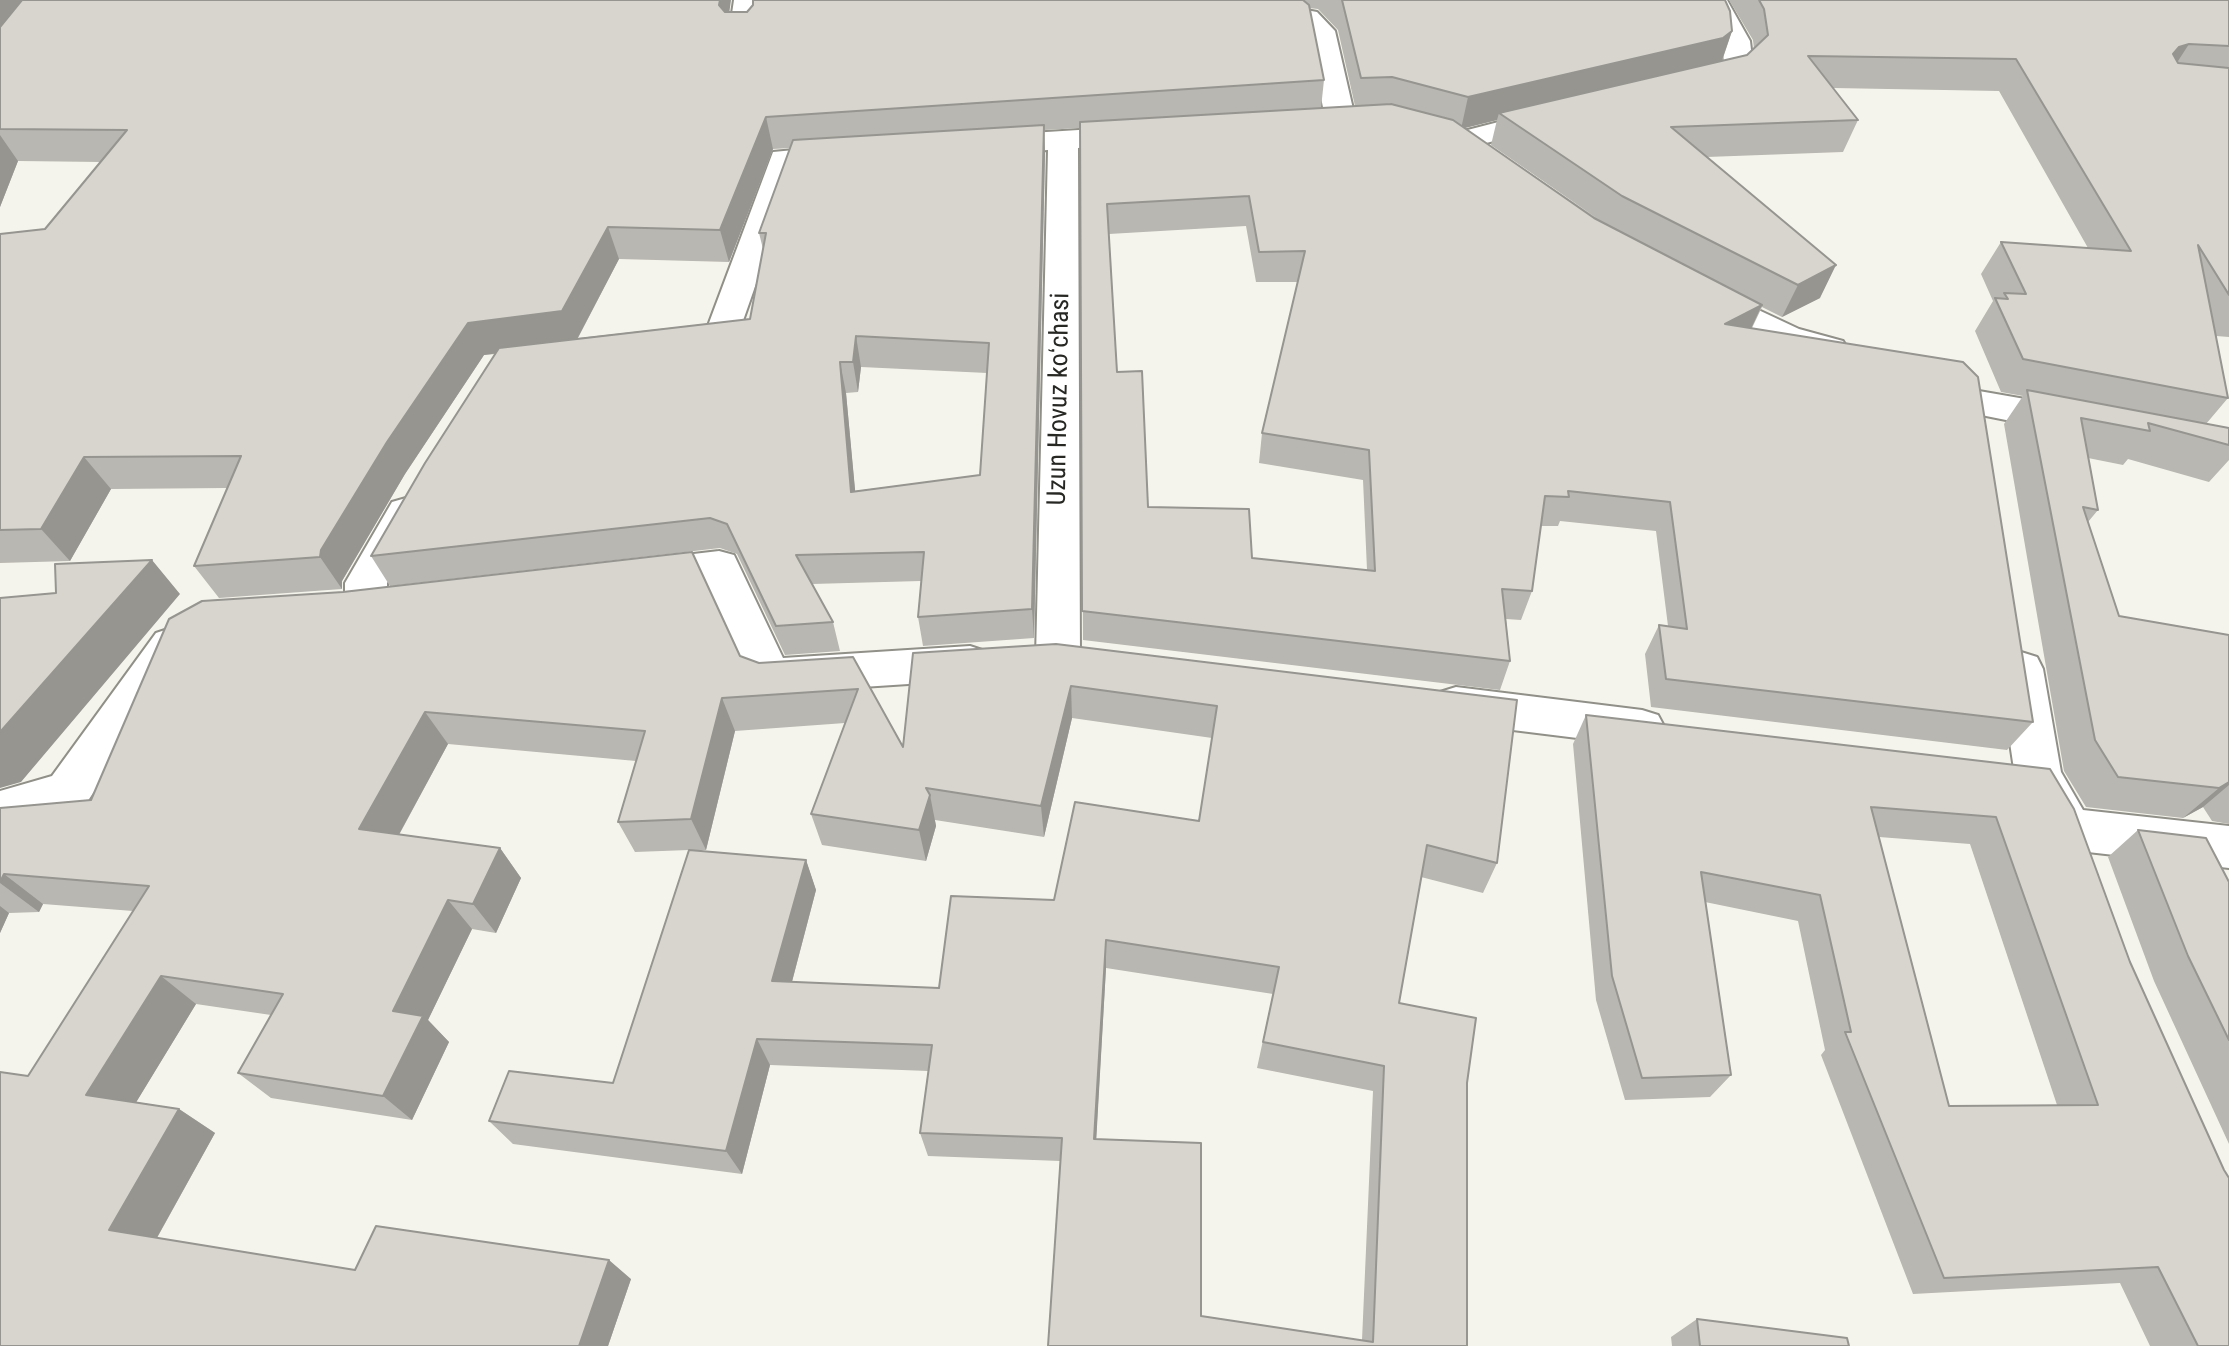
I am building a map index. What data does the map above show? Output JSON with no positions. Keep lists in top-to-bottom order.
{
  "streets": {
    "street": ["Uzun Hovuz koʻchasi"]
  }
}
